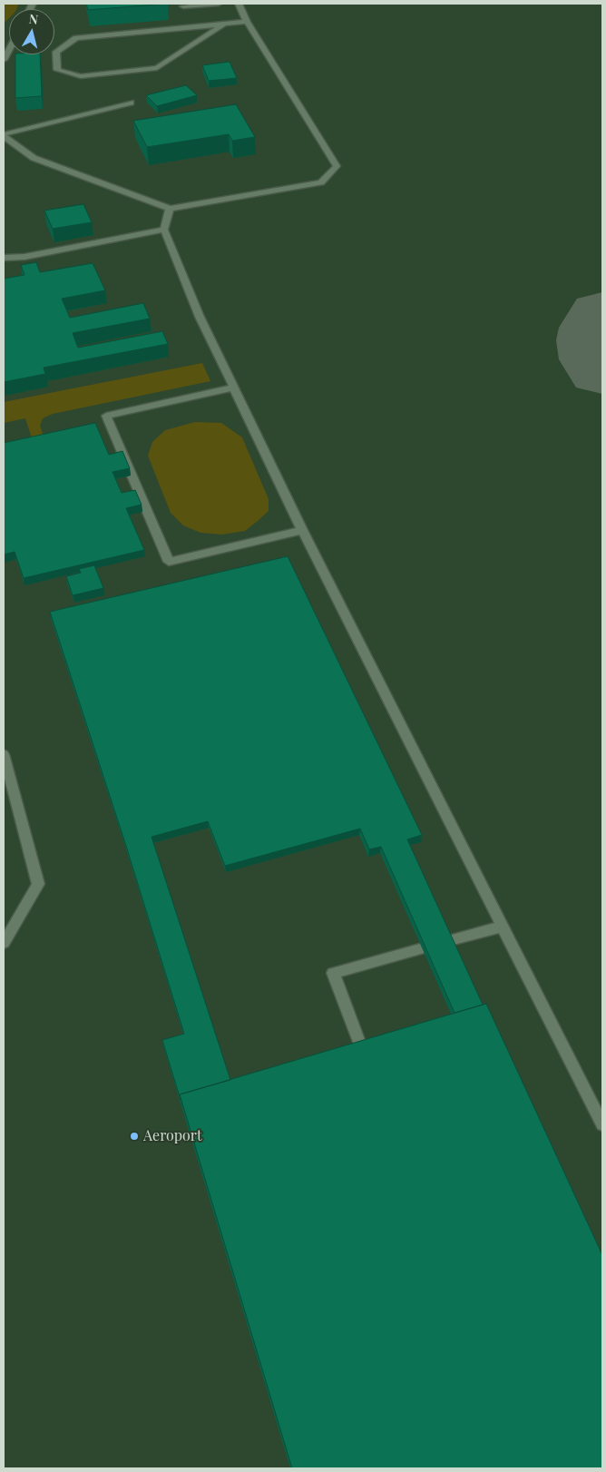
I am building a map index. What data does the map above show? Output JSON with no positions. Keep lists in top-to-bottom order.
{
  "places": ["Aeroport"],
  "north": "top"
}
